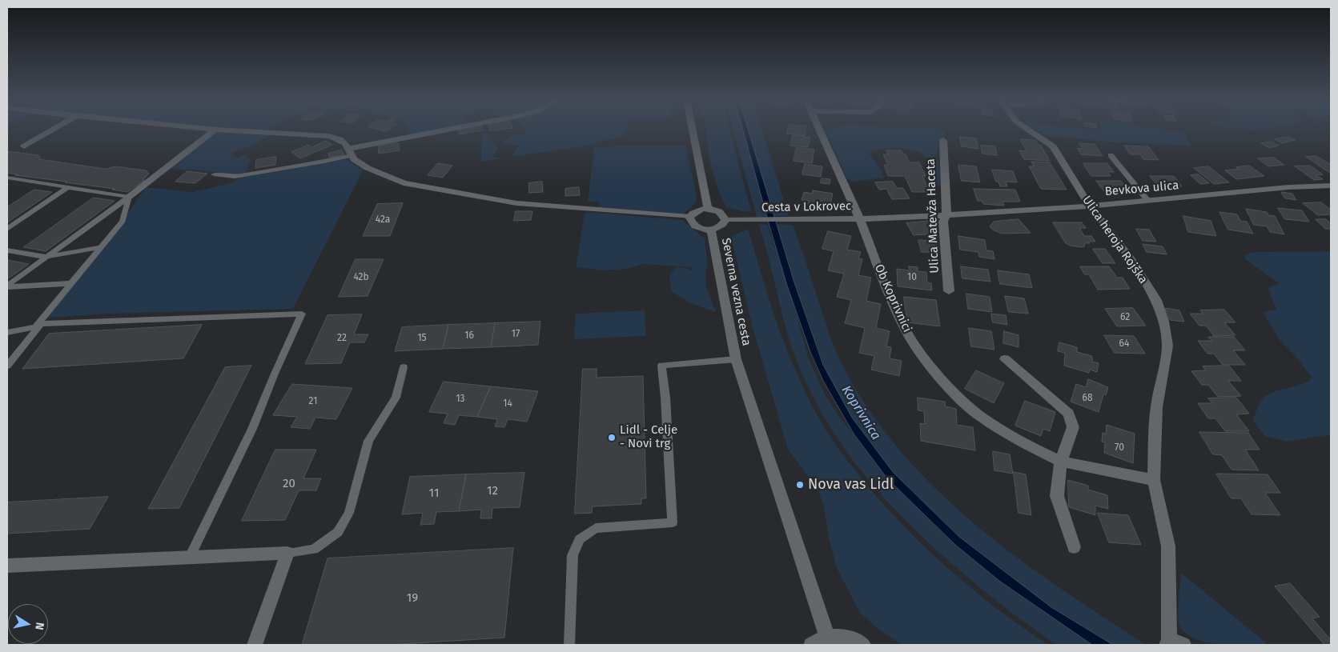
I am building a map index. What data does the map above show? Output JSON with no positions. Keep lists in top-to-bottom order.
{
  "streets": {
    "street": [
      "Bevkova ulica",
      "Cesta v Lokrovec",
      "Ulica Matevža Haceta",
      "Ulica heroja Rojška",
      "Severna vezna cesta",
      "Ob Koprivnici"
    ]
  },
  "crossings": [
    ["Bevkova ulica", "Cesta v Lokrovec"],
    ["Bevkova ulica", "Ulica Matevža Haceta"],
    ["Bevkova ulica", "Ulica heroja Rojška"],
    ["Bevkova ulica", "Ob Koprivnici"],
    ["Cesta v Lokrovec", "Ob Koprivnici"],
    ["Ulica heroja Rojška", "Ob Koprivnici"]
  ],
  "water": ["Koprivnica"],
  "places": ["Lidl - Celje - Novi trg", "Nova vas Lidl"],
  "house_numbers": [
    "42a",
    "42b",
    "10",
    "62",
    "17",
    "16",
    "22",
    "15",
    "64",
    "68",
    "13",
    "21",
    "14",
    "70",
    "20",
    "12",
    "11",
    "19"
  ],
  "north": "right"
}
